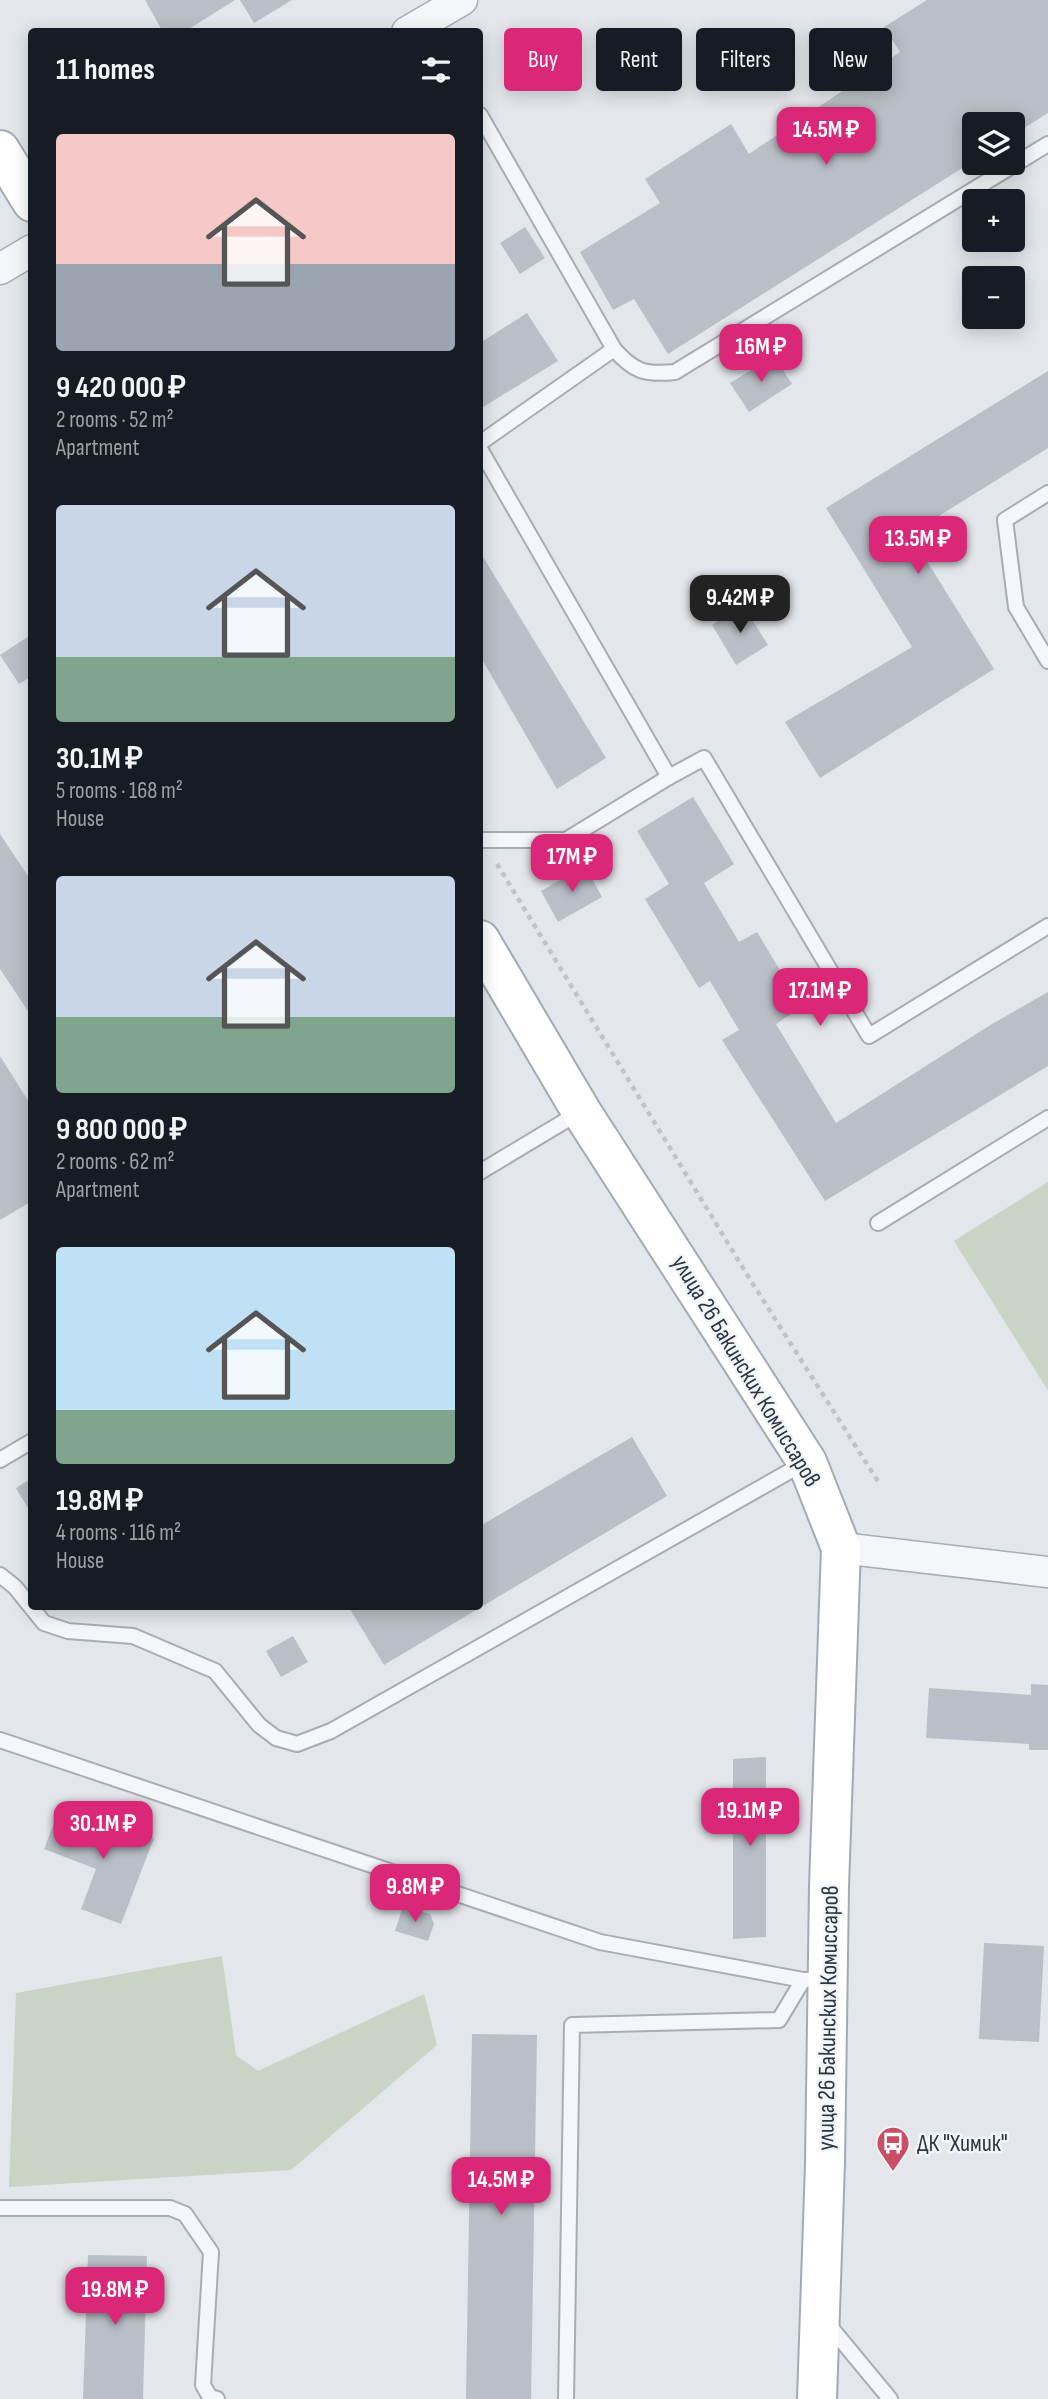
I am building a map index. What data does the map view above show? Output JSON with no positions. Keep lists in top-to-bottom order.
{
  "streets": {
    "main road": ["улица 26 Бакинских Комиссаров"]
  },
  "places": {
    "bus stop": ["ДК \"Химик\""]
  },
  "page": {
    "chip": [
      "Buy",
      "Rent",
      "Filters",
      "New"
    ],
    "heading": "11 homes",
    "price": [
      "14.5M ₽",
      "16M ₽",
      "13.5M ₽",
      "9.42M ₽",
      "17M ₽",
      "17.1M ₽",
      "19.1M ₽",
      "30.1M ₽",
      "9.8M ₽",
      "14.5M ₽",
      "19.8M ₽"
    ],
    "map_buttons": ["+", "−"],
    "list": [
      {
        "name": "9 420 000 ₽",
        "note": "2 rooms · 52 m² · Apartment"
      },
      {
        "name": "30.1M ₽",
        "note": "5 rooms · 168 m² · House"
      },
      {
        "name": "9 800 000 ₽",
        "note": "2 rooms · 62 m² · Apartment"
      },
      {
        "name": "19.8M ₽",
        "note": "4 rooms · 116 m² · House"
      }
    ]
  }
}
